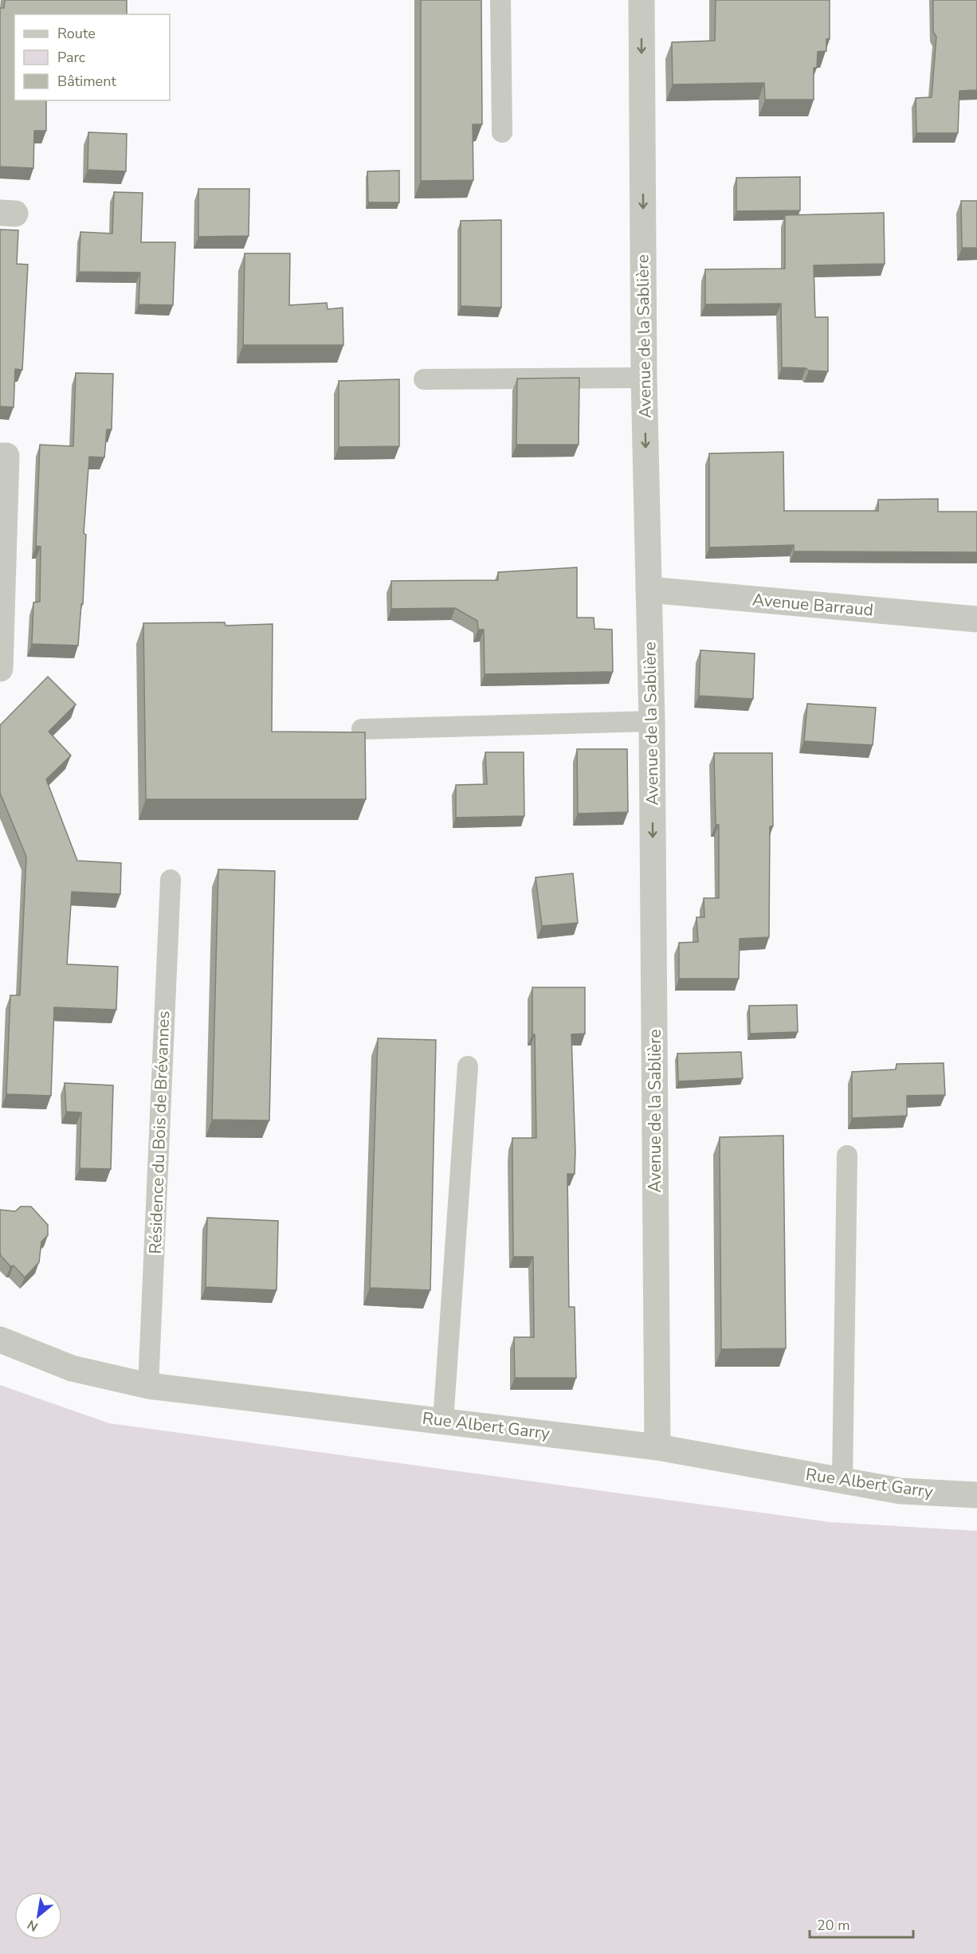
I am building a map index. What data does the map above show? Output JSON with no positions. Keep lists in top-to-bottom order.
{
  "streets": {
    "street": ["Avenue de la Sablière", "Avenue Barraud", "Rue Albert Garry"],
    "lane": ["Résidence du Bois de Brévannes"]
  },
  "crossings": [
    ["Avenue de la Sablière", "Avenue Barraud"],
    ["Avenue de la Sablière", "Rue Albert Garry"],
    ["Résidence du Bois de Brévannes", "Rue Albert Garry"]
  ],
  "one_way": ["Avenue de la Sablière"],
  "legend": ["Route", "Parc", "Bâtiment"],
  "scale_bar": "20 m",
  "north": "bottom left"
}
